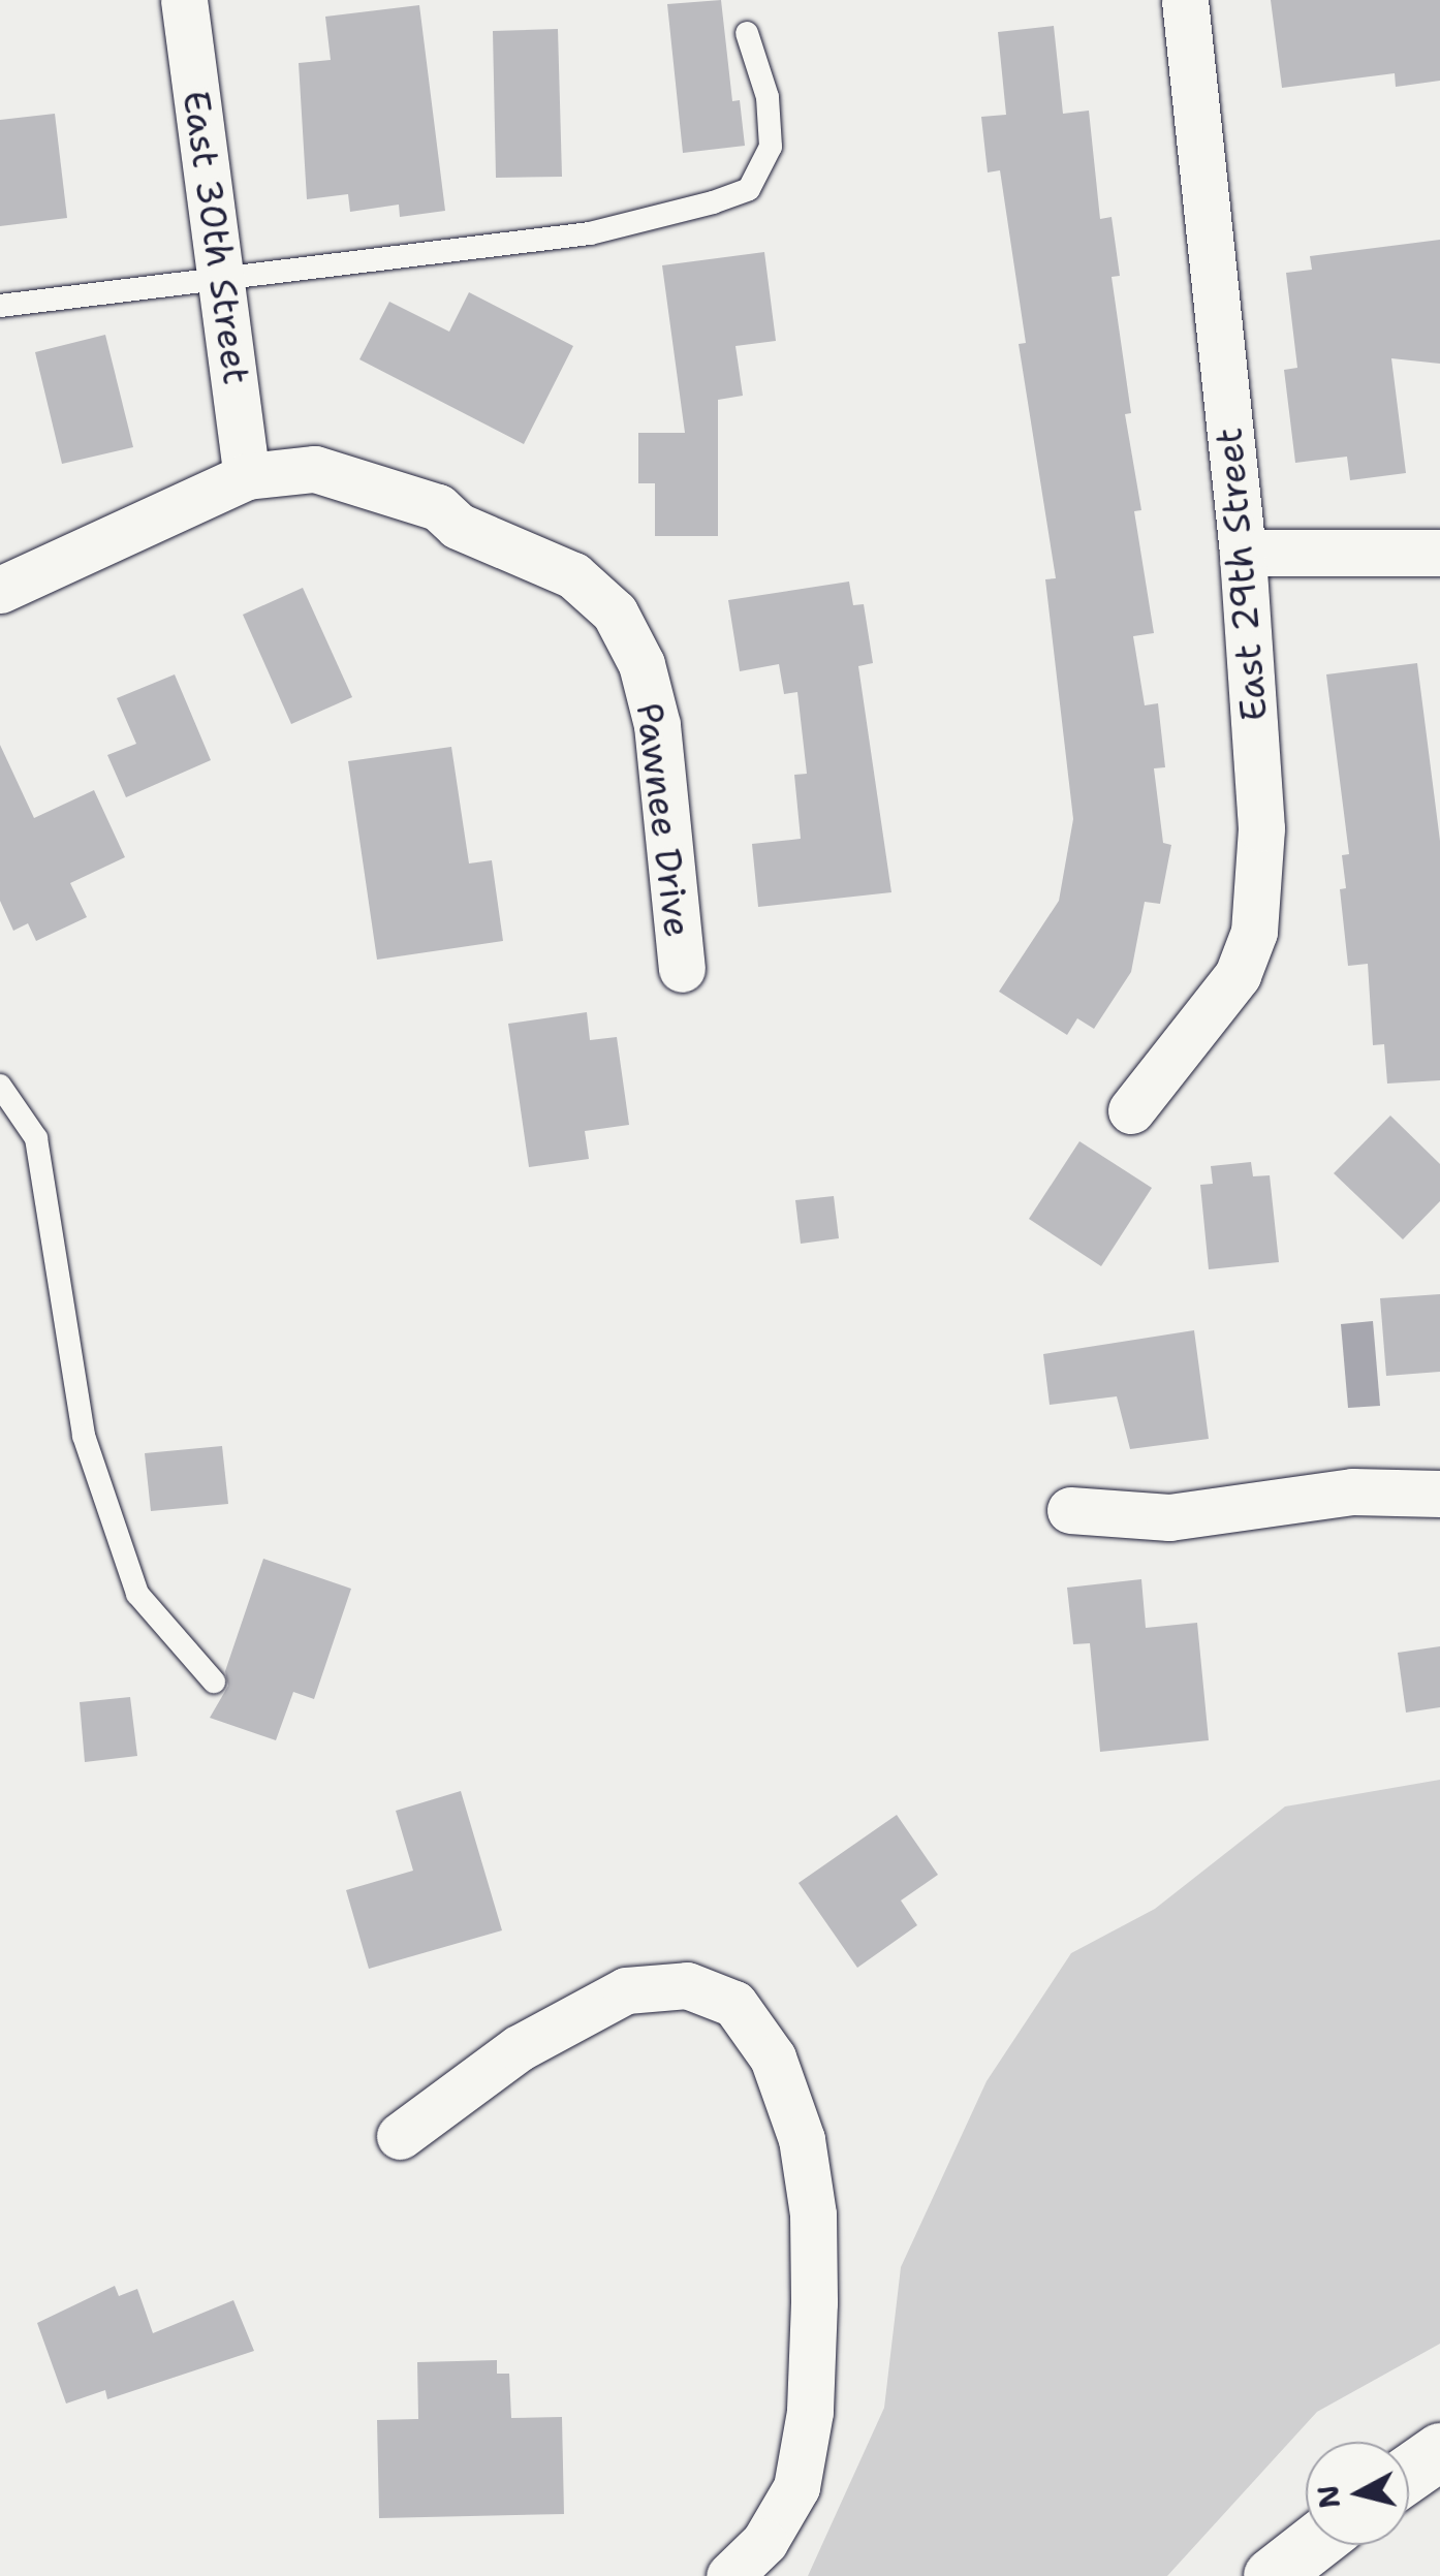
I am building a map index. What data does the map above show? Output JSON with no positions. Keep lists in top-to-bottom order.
{
  "streets": {
    "street": ["East 30th Street", "East 29th Street", "Pawnee Drive"]
  },
  "crossings": [
    ["East 30th Street", "Pawnee Drive"]
  ],
  "north": "left"
}
